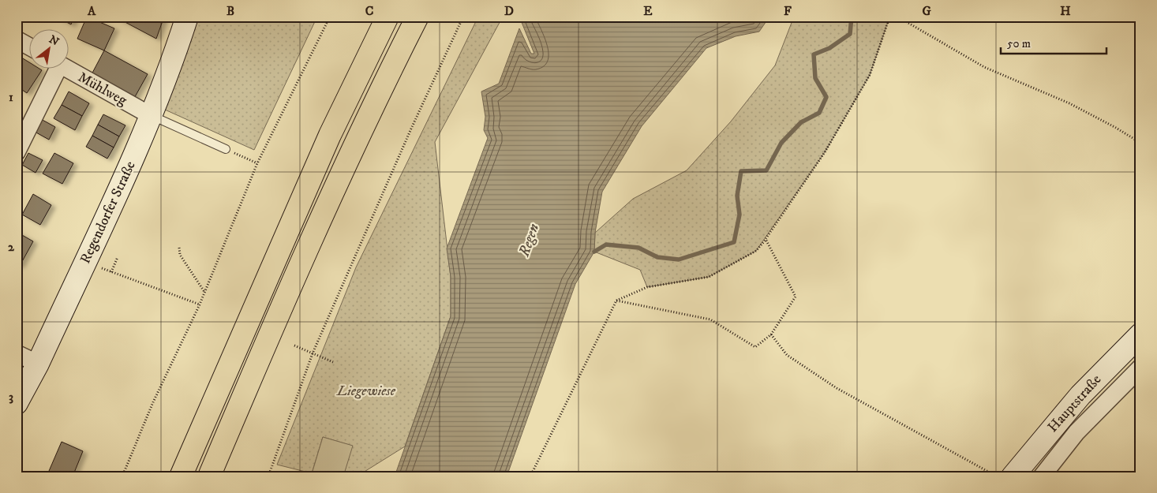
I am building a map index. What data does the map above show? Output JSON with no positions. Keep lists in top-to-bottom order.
{
  "streets": {
    "street": ["Mühlweg", "Regendorfer Straße", "Hauptstraße"]
  },
  "crossings": [
    ["Mühlweg", "Regendorfer Straße"]
  ],
  "water": ["Regen"],
  "parks": ["Liegewiese"],
  "scale_bar": "50 m",
  "north": "top right",
  "grid": {
    "columns": [
      "A",
      "B",
      "C",
      "D",
      "E",
      "F",
      "G",
      "H"
    ],
    "rows": ["1", "2", "3"]
  }
}
